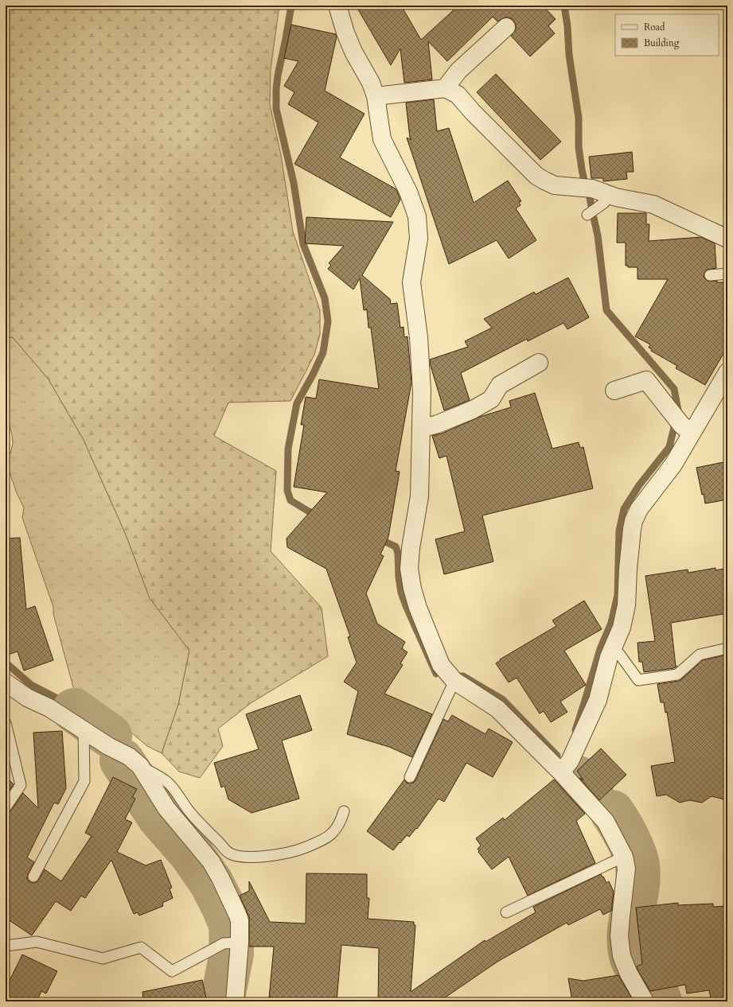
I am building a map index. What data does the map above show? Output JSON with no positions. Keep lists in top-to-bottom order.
{
  "legend": ["Road", "Building"]
}
